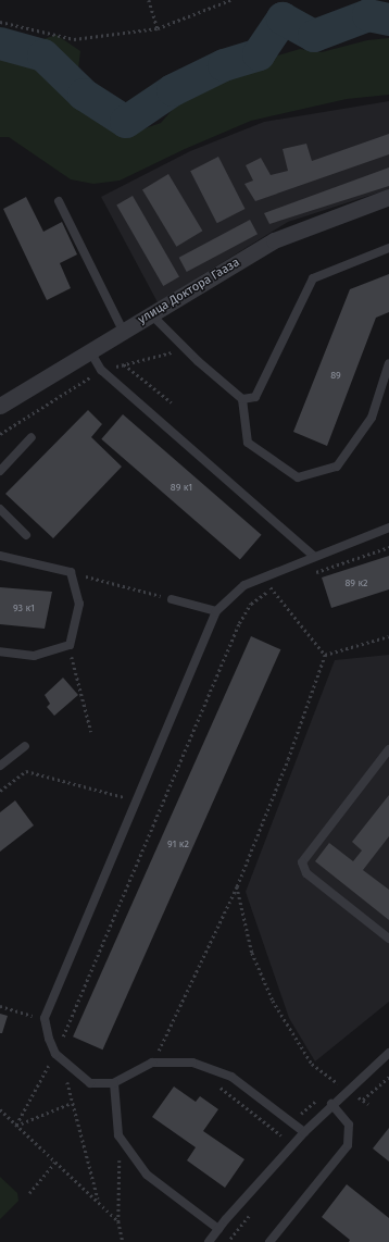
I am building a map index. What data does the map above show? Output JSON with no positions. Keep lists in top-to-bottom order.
{
  "streets": {
    "street": ["улица Доктора Гааза"]
  },
  "house_numbers": [
    "89",
    "89 к1",
    "89 к2",
    "93 к1",
    "91 к2"
  ]
}
